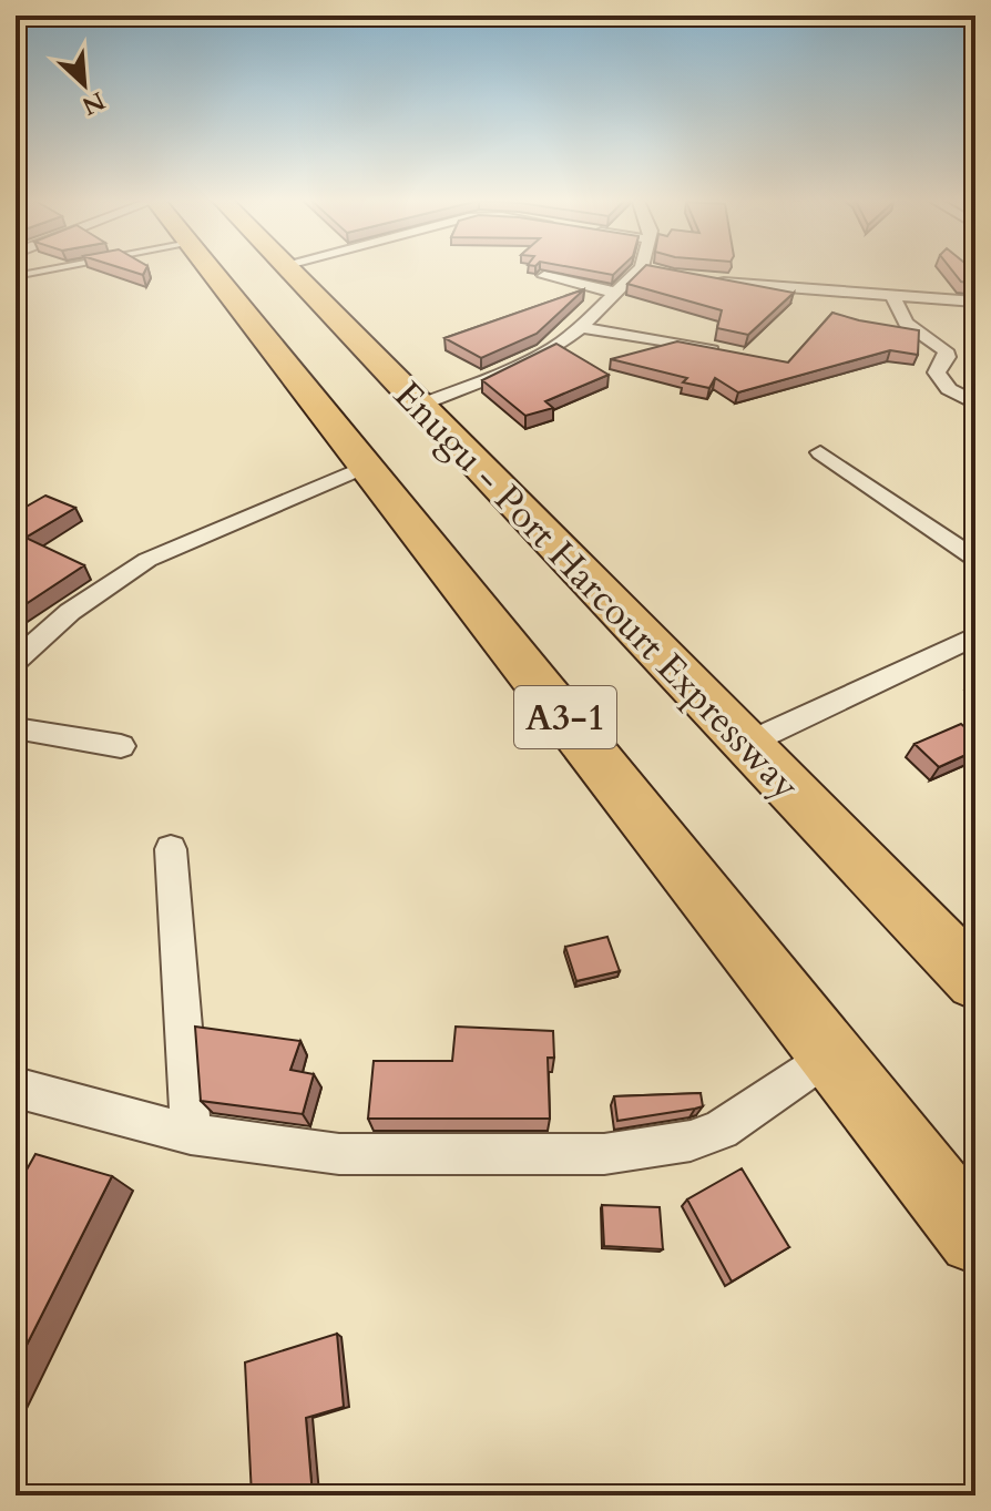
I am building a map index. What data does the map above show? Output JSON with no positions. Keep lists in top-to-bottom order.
{
  "streets": {
    "highway": ["Enugu - Port Harcourt Expressway", "A3-1"]
  },
  "north": "bottom right"
}
